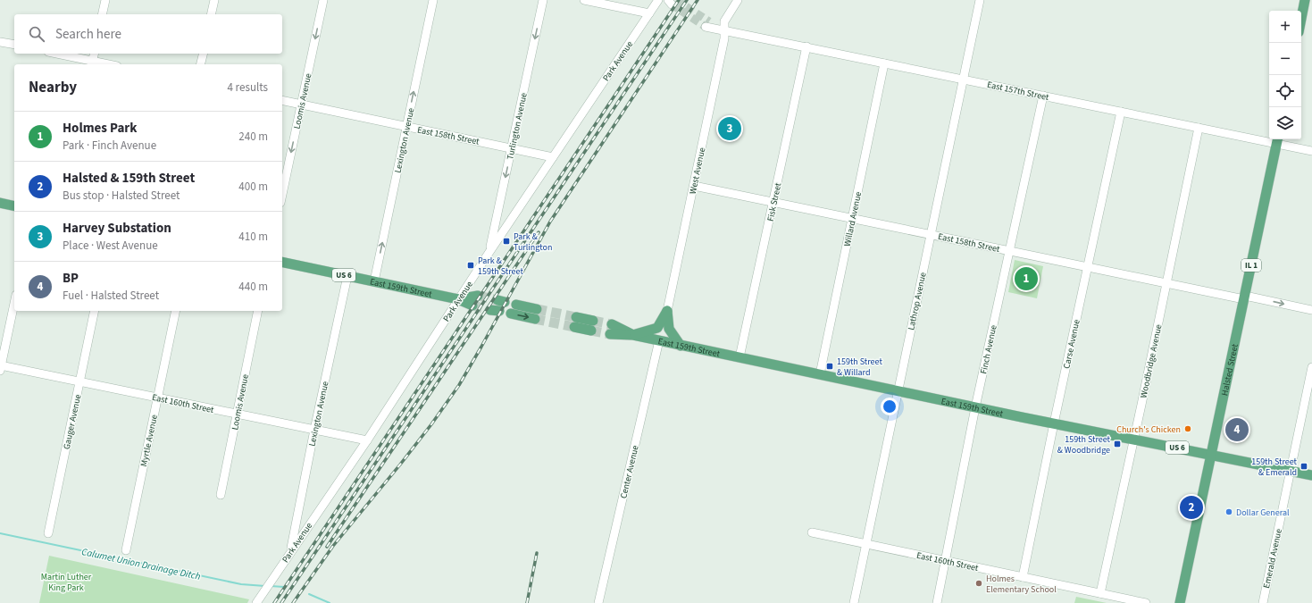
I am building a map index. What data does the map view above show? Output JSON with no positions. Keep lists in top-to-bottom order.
{
  "streets": {
    "main road": [
      "IL 1",
      "US 6",
      "East 159th Street",
      "Halsted Street"
    ],
    "street": [
      "Park Avenue",
      "East 157th Street",
      "Loomis Avenue",
      "Turlington Avenue",
      "East 158th Street",
      "Lexington Avenue",
      "West Avenue",
      "Fisk Street",
      "Willard Avenue",
      "Lathrop Avenue",
      "Carse Avenue",
      "Finch Avenue",
      "Woodbridge Avenue",
      "East 160th Street",
      "Gauger Avenue",
      "Myrtle Avenue",
      "Center Avenue",
      "Emerald Avenue"
    ]
  },
  "crossings": [
    ["Park Avenue", "Turlington Avenue"],
    ["Park Avenue", "East 158th Street"],
    ["Park Avenue", "Lexington Avenue"],
    ["Park Avenue", "East 159th Street"],
    ["Park Avenue", "East 160th Street"],
    ["East 157th Street", "West Avenue"],
    ["East 157th Street", "Fisk Street"],
    ["East 157th Street", "Willard Avenue"],
    ["East 157th Street", "Lathrop Avenue"],
    ["East 157th Street", "Carse Avenue"],
    ["East 157th Street", "Finch Avenue"],
    ["East 157th Street", "Woodbridge Avenue"],
    ["East 157th Street", "Halsted Street"],
    ["Loomis Avenue", "East 158th Street"],
    ["Loomis Avenue", "East 160th Street"],
    ["Turlington Avenue", "East 158th Street"],
    ["East 158th Street", "Lexington Avenue"],
    ["East 158th Street", "West Avenue"],
    ["East 158th Street", "Fisk Street"],
    ["East 158th Street", "Willard Avenue"],
    ["East 158th Street", "Lathrop Avenue"],
    ["East 158th Street", "Carse Avenue"],
    ["East 158th Street", "Finch Avenue"],
    ["East 158th Street", "Woodbridge Avenue"],
    ["East 158th Street", "Halsted Street"],
    ["Lexington Avenue", "East 159th Street"],
    ["Lexington Avenue", "East 160th Street"],
    ["Fisk Street", "East 159th Street"],
    ["Willard Avenue", "East 159th Street"],
    ["East 159th Street", "Lathrop Avenue"],
    ["East 159th Street", "Carse Avenue"],
    ["East 159th Street", "Finch Avenue"],
    ["East 159th Street", "Woodbridge Avenue"],
    ["East 159th Street", "Halsted Street"],
    ["East 159th Street", "Center Avenue"],
    ["East 159th Street", "Emerald Avenue"],
    ["Lathrop Avenue", "East 160th Street"],
    ["Carse Avenue", "East 160th Street"],
    ["Finch Avenue", "East 160th Street"],
    ["Woodbridge Avenue", "East 160th Street"],
    ["East 160th Street", "Gauger Avenue"],
    ["East 160th Street", "Myrtle Avenue"]
  ],
  "one_way": ["Loomis Avenue", "Turlington Avenue", "Lexington Avenue"],
  "water": ["Calumet Union Drainage Ditch"],
  "parks": ["Martin Luther King Park"],
  "places": {
    "transit": [
      "Park & Turlington",
      "Park & 159th Street",
      "159th Street & Willard",
      "159th Street & Woodbridge",
      "159th Street & Emerald"
    ],
    "other": ["Church's Chicken", "Dollar General", "Holmes Elementary School"]
  },
  "page": {
    "map_buttons": ["+", "−"],
    "search": "Search here",
    "heading": ["Nearby", "4 results"],
    "list": [
      {
        "mark": "1",
        "name": "Holmes Park",
        "note": "Park · Finch Avenue",
        "value": "240 m"
      },
      {
        "mark": "2",
        "name": "Halsted & 159th Street",
        "note": "Bus stop · Halsted Street",
        "value": "400 m"
      },
      {
        "mark": "3",
        "name": "Harvey Substation",
        "note": "Place · West Avenue",
        "value": "410 m"
      },
      {
        "mark": "4",
        "name": "BP",
        "note": "Fuel · Halsted Street",
        "value": "440 m"
      }
    ],
    "pins": [
      "3",
      "1",
      "4",
      "2"
    ]
  }
}
